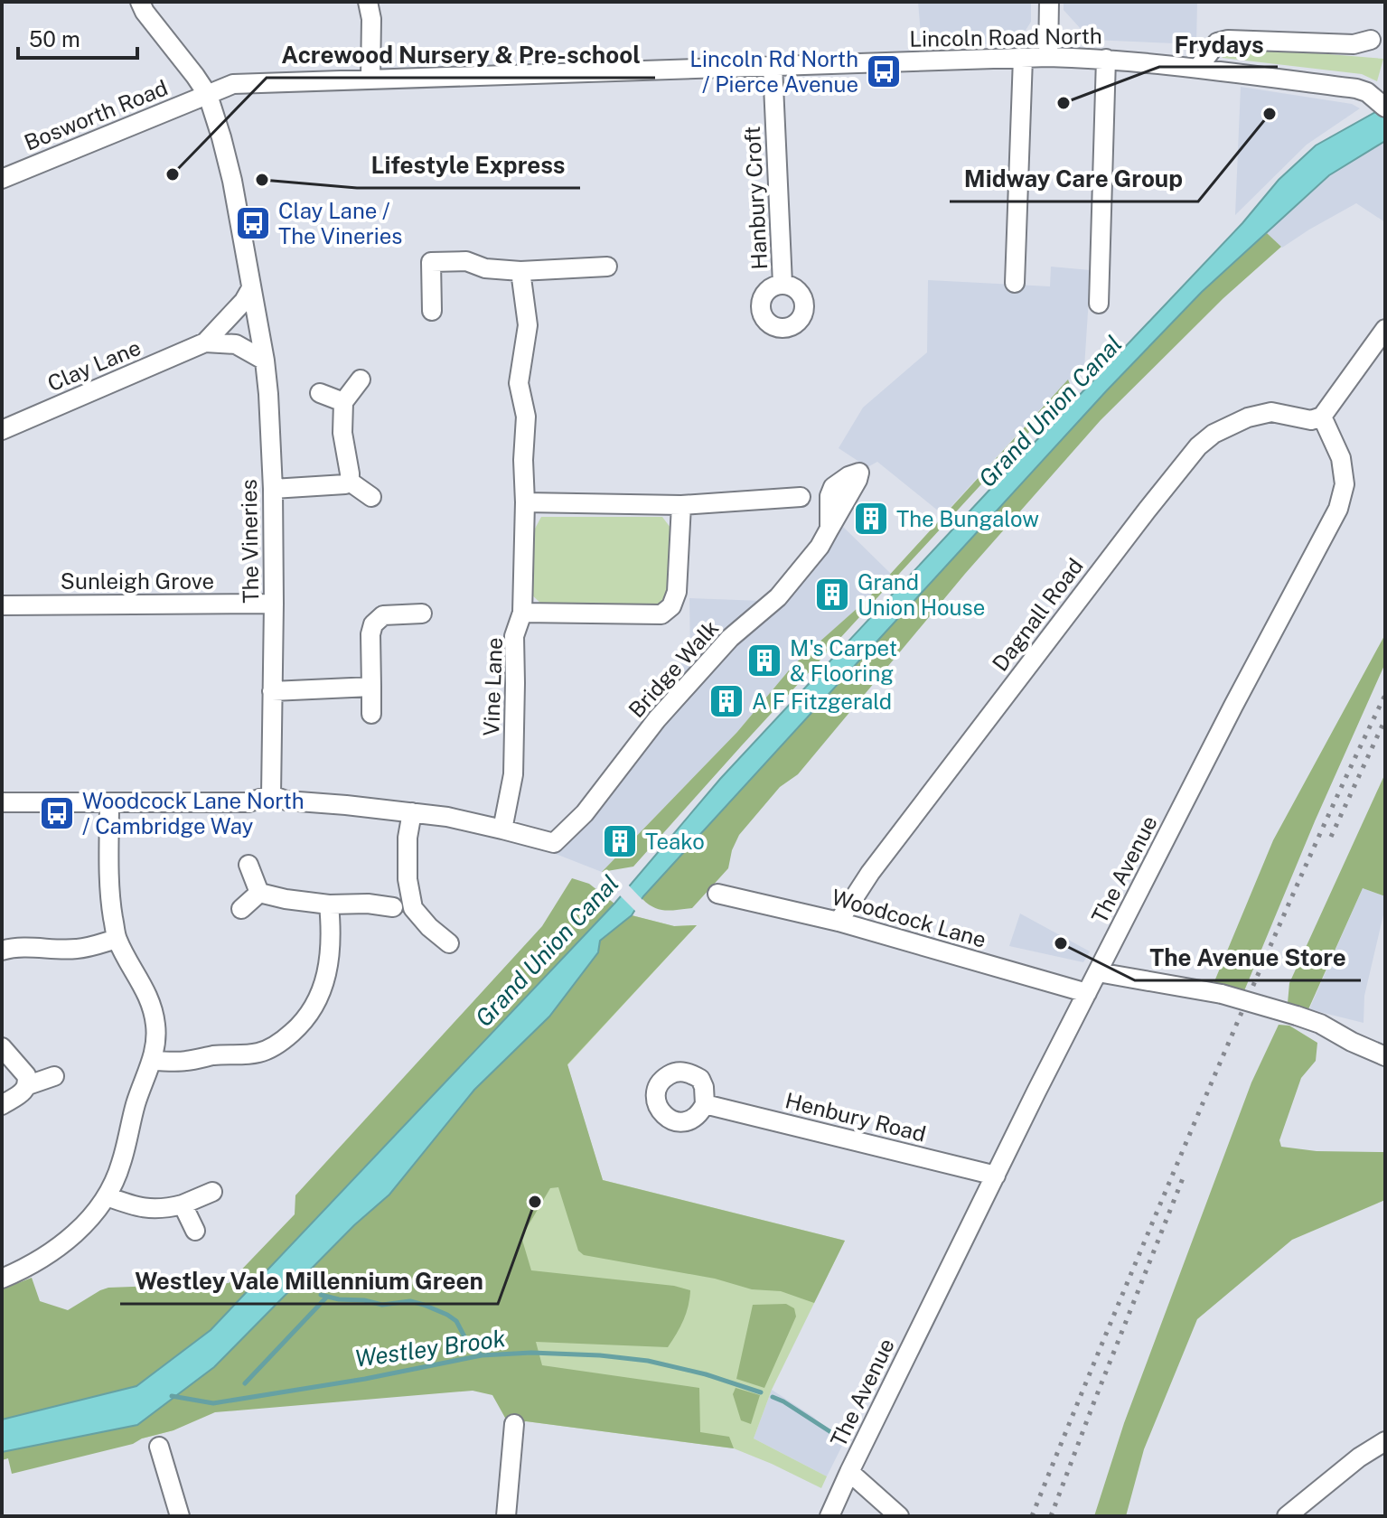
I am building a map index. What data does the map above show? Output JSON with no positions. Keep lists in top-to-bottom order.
{
  "streets": {
    "street": [
      "Lincoln Road North",
      "Bosworth Road",
      "Hanbury Croft",
      "Clay Lane",
      "The Vineries",
      "Sunleigh Grove",
      "Dagnall Road",
      "Bridge Walk",
      "Vine Lane",
      "The Avenue",
      "Woodcock Lane",
      "Henbury Road"
    ]
  },
  "crossings": [
    ["Lincoln Road North", "Bosworth Road"],
    ["Lincoln Road North", "Hanbury Croft"],
    ["Clay Lane", "The Vineries"],
    ["The Vineries", "Sunleigh Grove"],
    ["Dagnall Road", "The Avenue"],
    ["Dagnall Road", "Woodcock Lane"],
    ["Bridge Walk", "Vine Lane"],
    ["The Avenue", "Woodcock Lane"],
    ["The Avenue", "Henbury Road"]
  ],
  "water": ["Grand Union Canal", "Westley Brook"],
  "places": {
    "bus stop": ["Lincoln Rd North / Pierce Avenue", "Clay Lane / The Vineries", "Woodcock Lane North / Cambridge Way"],
    "other": [
      "Frydays",
      "Midway Care Group",
      "Acrewood Nursery & Pre-school",
      "Lifestyle Express",
      "The Avenue Store",
      "Westley Vale Millennium Green"
    ],
    "building": [
      "The Bungalow",
      "Grand Union House",
      "M's Carpet & Flooring",
      "A F Fitzgerald",
      "Teako"
    ]
  },
  "scale_bar": "50 m"
}
